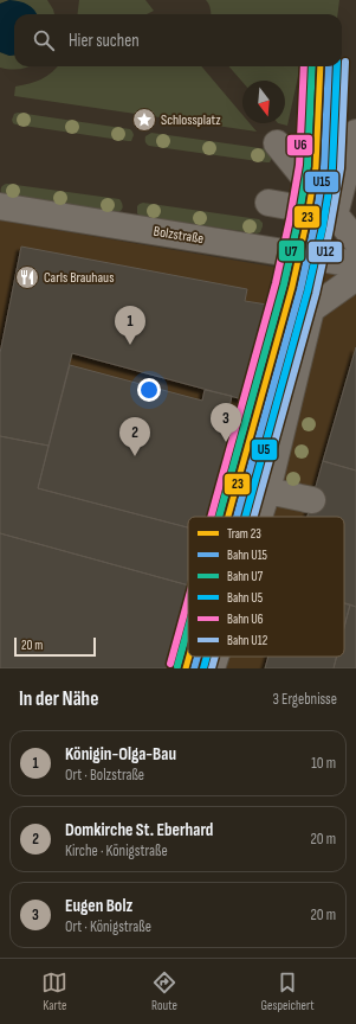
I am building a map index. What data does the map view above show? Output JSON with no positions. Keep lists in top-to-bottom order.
{
  "streets": {
    "street": ["Bolzstraße"]
  },
  "places": {
    "place": ["Schlossplatz"],
    "restaurant": ["Carls Brauhaus"]
  },
  "lines": [
    "rail line U12",
    "tram line 23",
    "rail line U15",
    "rail line U7",
    "rail line U5",
    "rail line U6"
  ],
  "legend": [
    "Tram 23",
    "Bahn U15",
    "Bahn U7",
    "Bahn U5",
    "Bahn U6",
    "Bahn U12"
  ],
  "scale_bar": "20 m",
  "north": "bottom",
  "page": {
    "search": "Hier suchen",
    "pins": ["1", "3", "2"],
    "scale": "20 m",
    "heading": ["In der Nähe", "3 Ergebnisse"],
    "list": [
      {
        "mark": "1",
        "name": "Königin-Olga-Bau",
        "note": "Ort · Bolzstraße",
        "value": "10 m"
      },
      {
        "mark": "2",
        "name": "Domkirche St. Eberhard",
        "note": "Kirche · Königstraße",
        "value": "20 m"
      },
      {
        "mark": "3",
        "name": "Eugen Bolz",
        "note": "Ort · Königstraße",
        "value": "20 m"
      }
    ],
    "nav": ["Karte", "Route", "Gespeichert"]
  }
}
